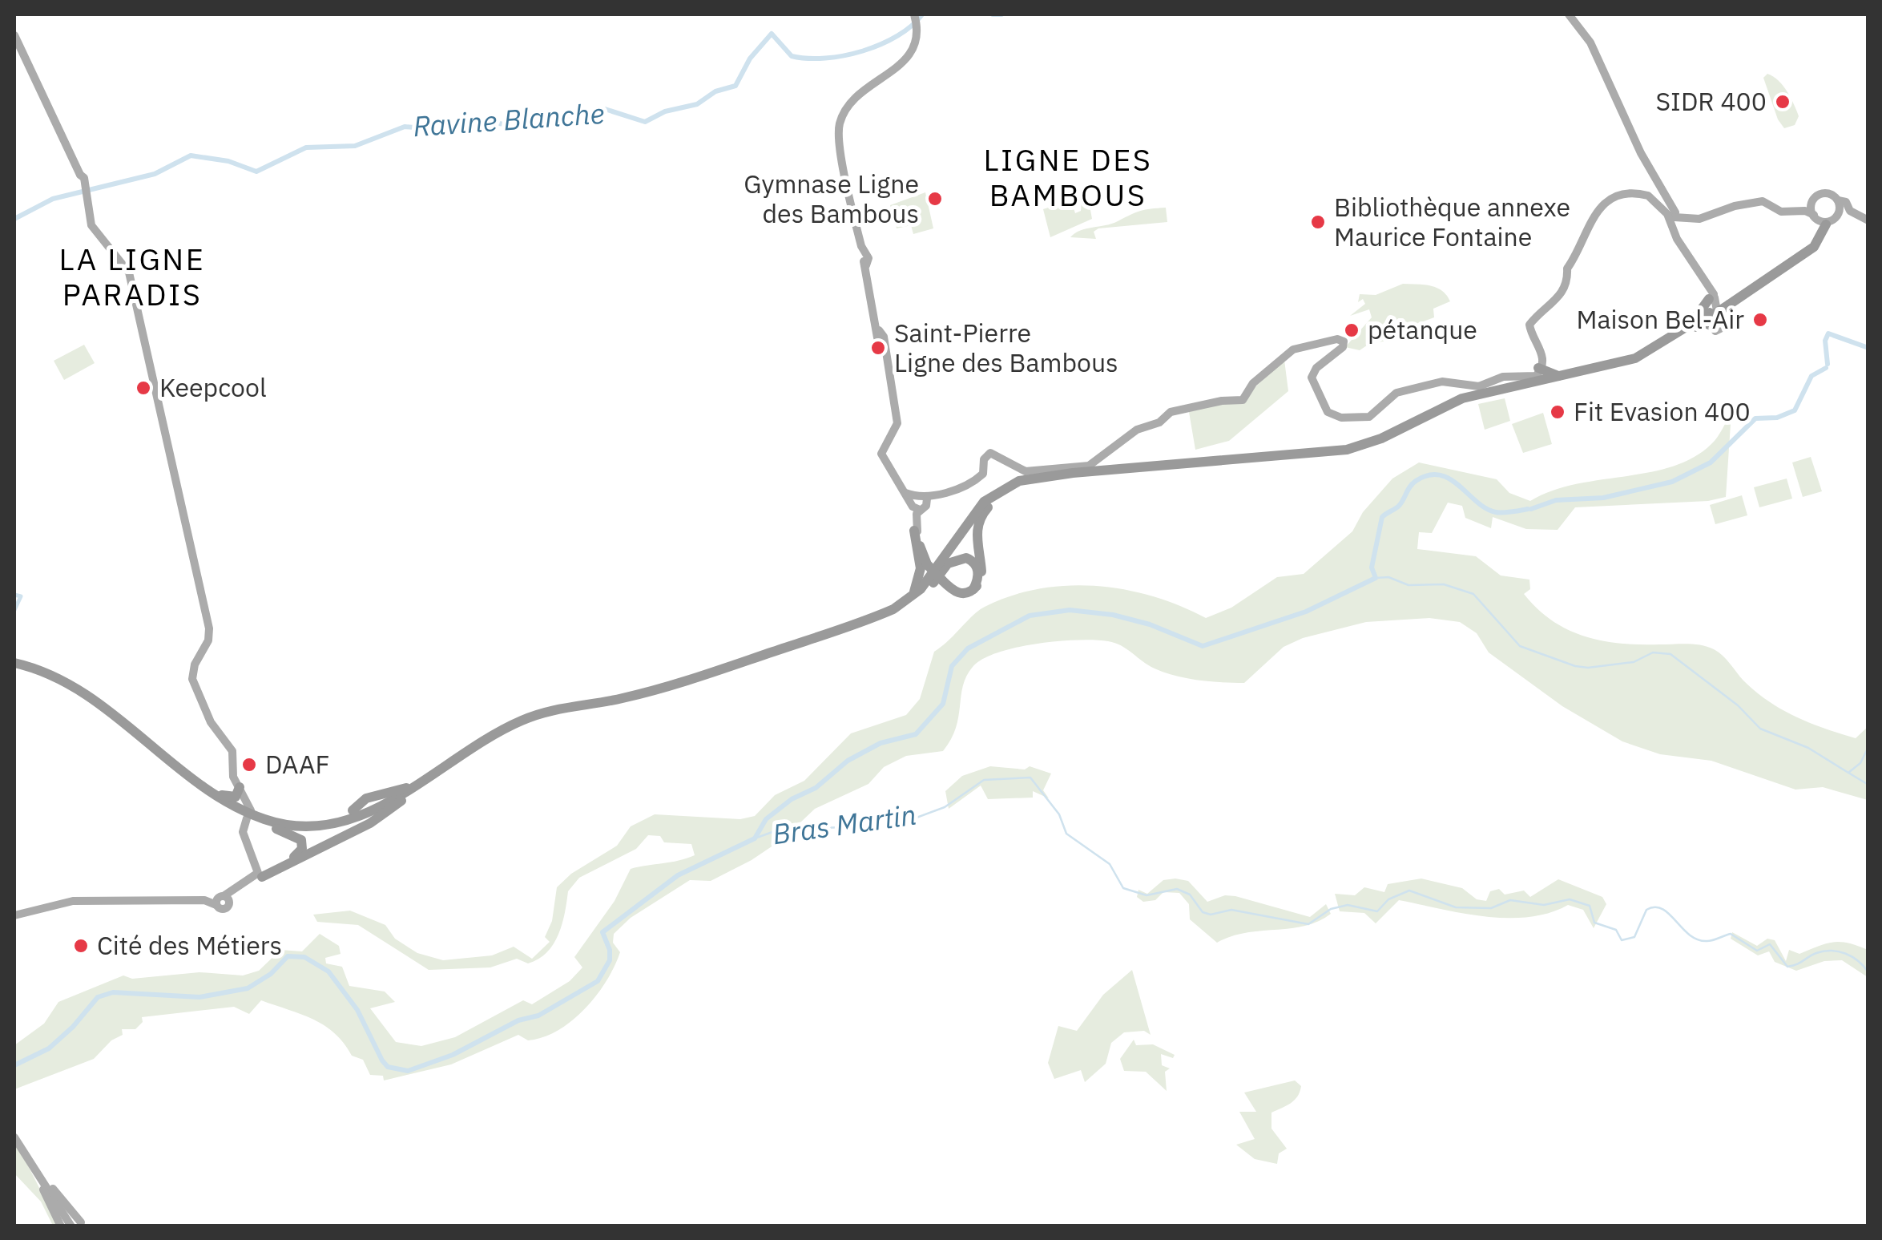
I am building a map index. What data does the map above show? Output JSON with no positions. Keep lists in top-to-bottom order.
{
  "districts": ["LIGNE DES BAMBOUS", "LA LIGNE PARADIS"],
  "water": ["Ravine Blanche", "Bras Martin"],
  "places": [
    "SIDR 400",
    "Gymnase Ligne des Bambous",
    "Bibliothèque annexe Maurice Fontaine",
    "Maison Bel-Air",
    "pétanque",
    "Saint-Pierre Ligne des Bambous",
    "Keepcool",
    "Fit Evasion 400",
    "DAAF",
    "Cité des Métiers"
  ]
}
